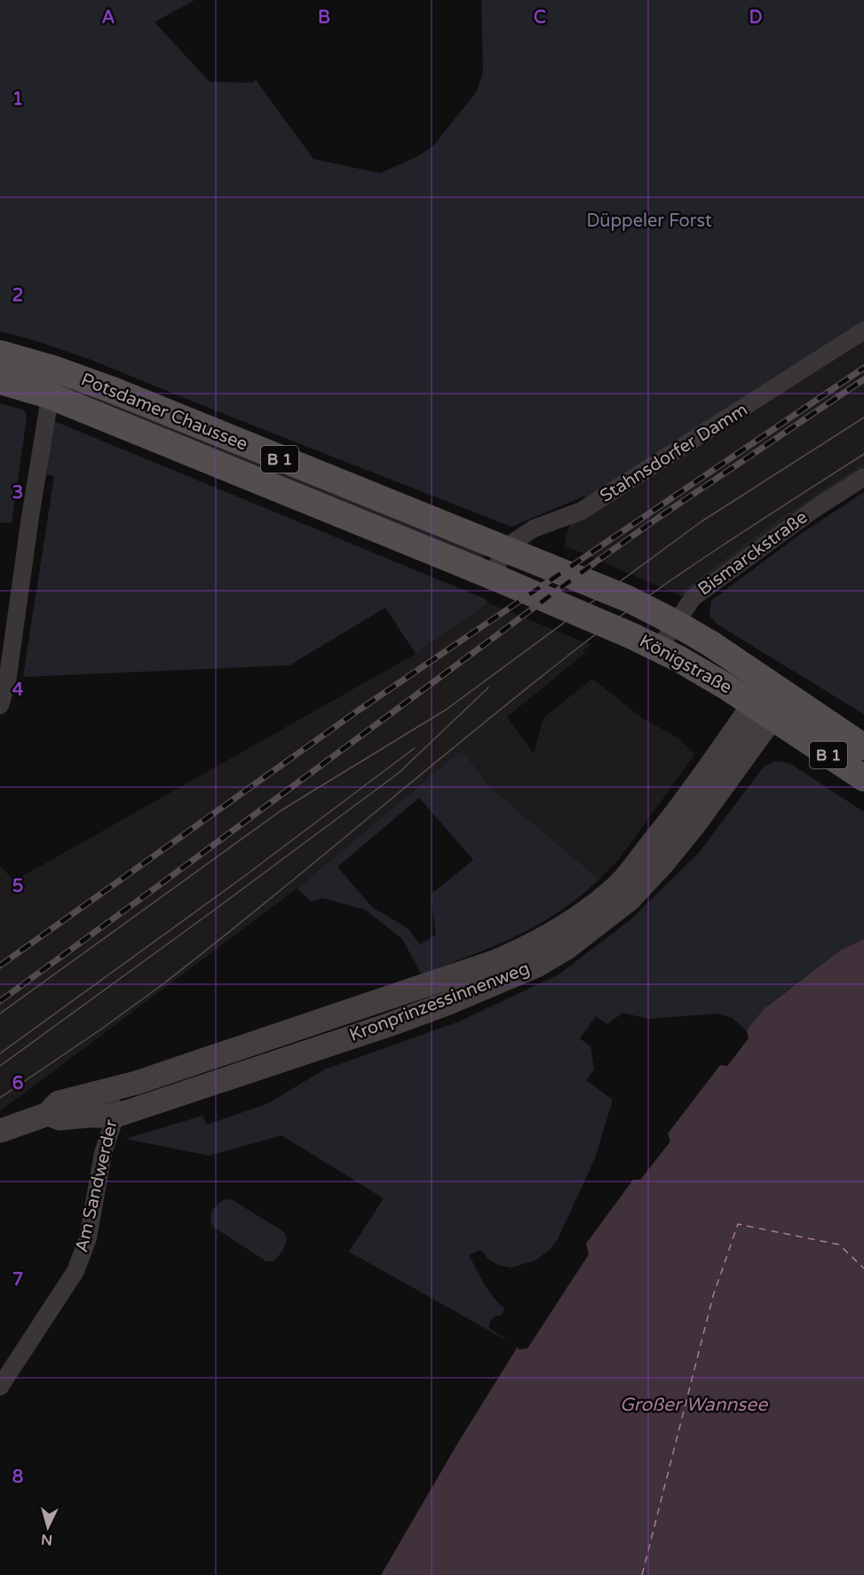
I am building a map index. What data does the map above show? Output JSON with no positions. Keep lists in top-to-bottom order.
{
  "streets": {
    "main road": [
      "Potsdamer Chaussee",
      "B 1",
      "Königstraße",
      "Kronprinzessinnenweg"
    ],
    "street": ["Stahnsdorfer Damm", "Bismarckstraße", "Am Sandwerder"]
  },
  "crossings": [
    ["Potsdamer Chaussee", "Stahnsdorfer Damm"],
    ["Potsdamer Chaussee", "Königstraße"],
    ["Stahnsdorfer Damm", "Königstraße"],
    ["Bismarckstraße", "Königstraße"],
    ["Königstraße", "Kronprinzessinnenweg"],
    ["Kronprinzessinnenweg", "Am Sandwerder"]
  ],
  "water": ["Großer Wannsee"],
  "parks": ["Düppeler Forst"],
  "north": "bottom",
  "grid": {
    "columns": [
      "A",
      "B",
      "C",
      "D"
    ],
    "rows": [
      "1",
      "2",
      "3",
      "4",
      "5",
      "6",
      "7",
      "8"
    ]
  }
}
